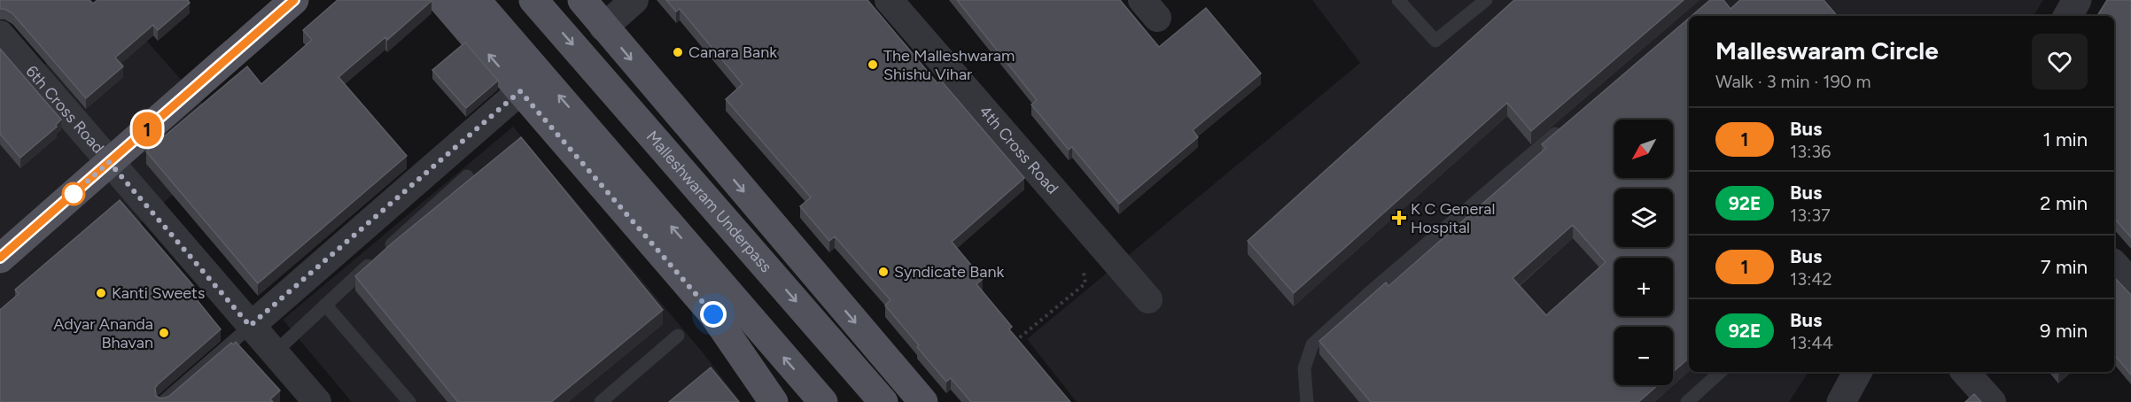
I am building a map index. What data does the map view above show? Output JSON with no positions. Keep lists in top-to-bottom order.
{
  "streets": {
    "main road": ["Malleshwaram Underpass"],
    "street": ["6th Cross Road", "4th Cross Road"]
  },
  "places": {
    "other": [
      "Canara Bank",
      "The Malleshwaram Shishu Vihar",
      "Syndicate Bank",
      "Kanti Sweets",
      "Adyar Ananda Bhavan"
    ],
    "health": ["K C General Hospital"]
  },
  "lines": ["bus line 1"],
  "north": "bottom left",
  "page": {
    "on_map": "1",
    "heading": ["Malleswaram Circle", "Walk · 3 min · 190 m"],
    "list": [
      {
        "mark": "1",
        "name": "Bus",
        "note": "13:36",
        "value": "1 min"
      },
      {
        "mark": "92E",
        "name": "Bus",
        "note": "13:37",
        "value": "2 min"
      },
      {
        "mark": "1",
        "name": "Bus",
        "note": "13:42",
        "value": "7 min"
      },
      {
        "mark": "92E",
        "name": "Bus",
        "note": "13:44",
        "value": "9 min"
      }
    ],
    "map_buttons": ["+", "−"]
  }
}
